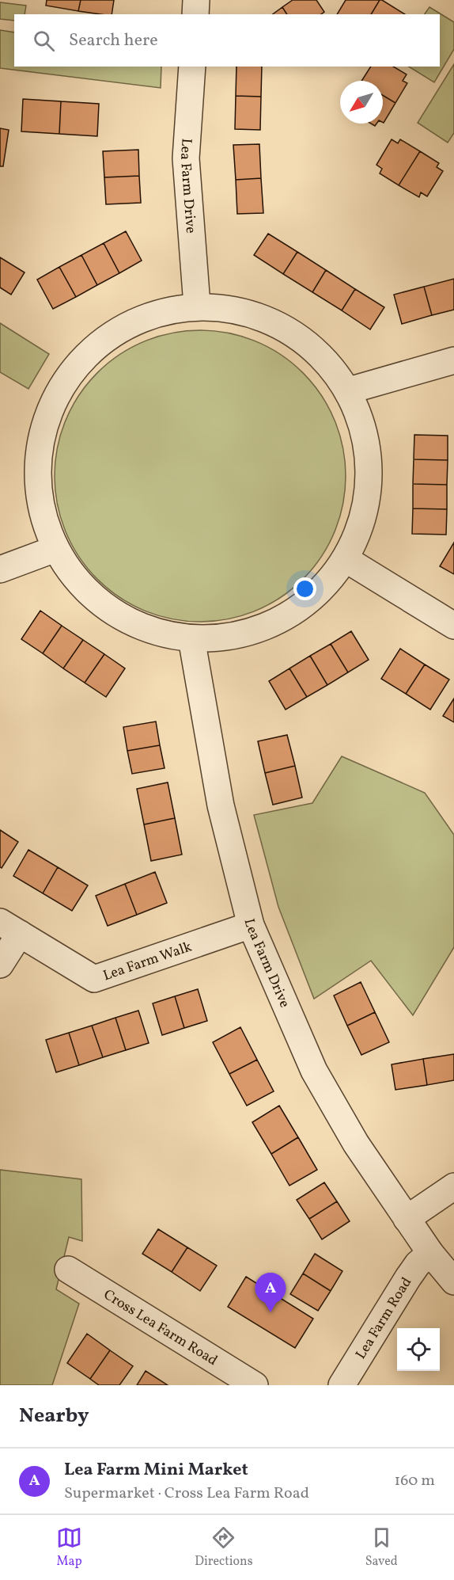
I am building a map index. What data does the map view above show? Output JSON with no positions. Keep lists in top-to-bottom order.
{
  "streets": {
    "street": [
      "Lea Farm Drive",
      "Lea Farm Walk",
      "Lea Farm Road",
      "Cross Lea Farm Road"
    ]
  },
  "crossings": [
    ["Lea Farm Drive", "Lea Farm Walk"],
    ["Lea Farm Drive", "Lea Farm Road"]
  ],
  "north": "bottom left",
  "page": {
    "search": "Search here",
    "pins": "A",
    "heading": "Nearby",
    "list": [
      {
        "mark": "A",
        "name": "Lea Farm Mini Market",
        "note": "Supermarket · Cross Lea Farm Road",
        "value": "160 m"
      }
    ],
    "nav": ["Map", "Directions", "Saved"]
  }
}
